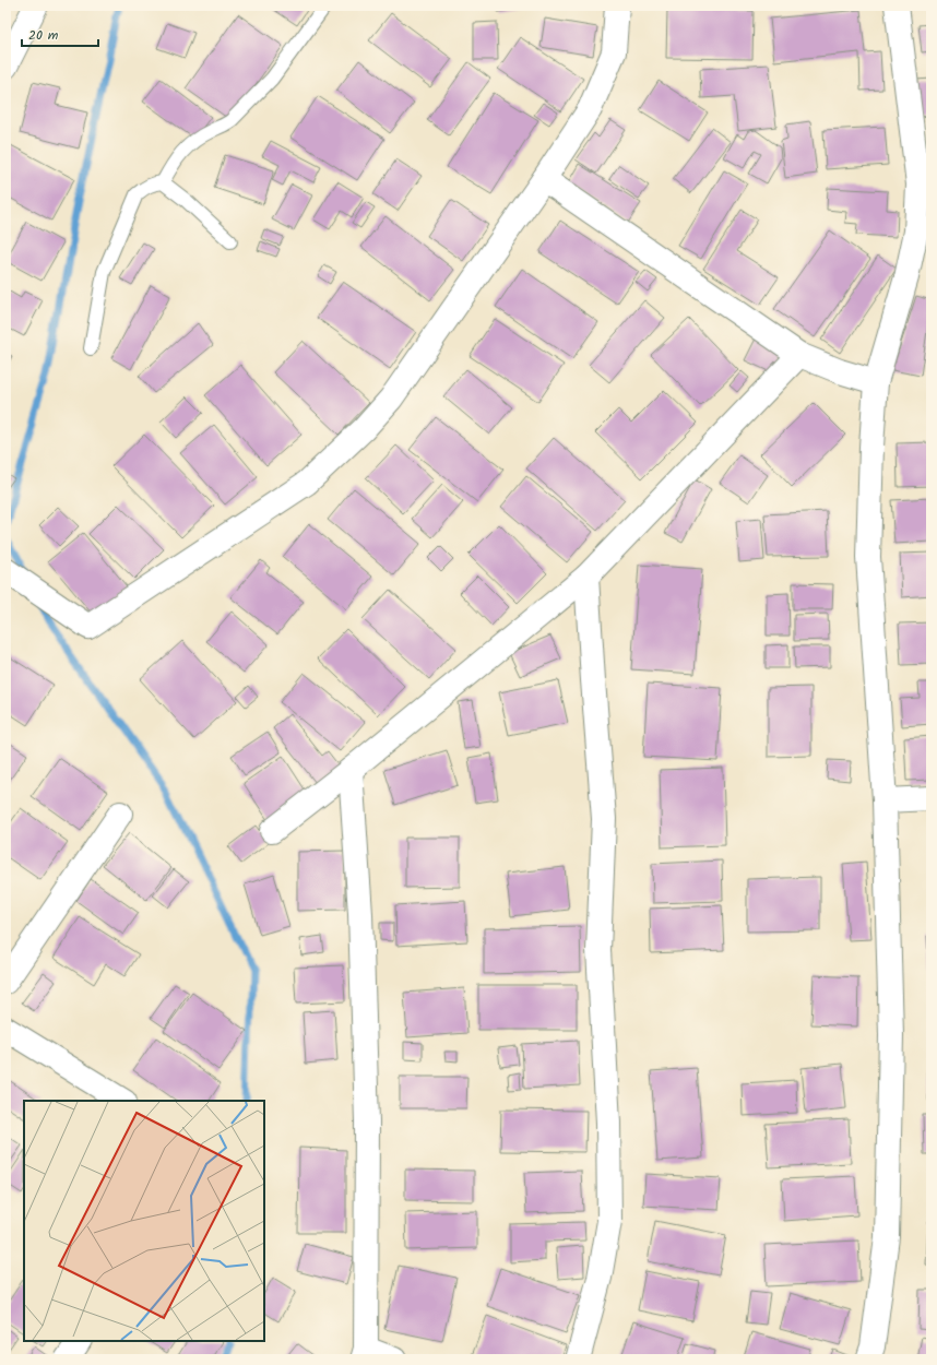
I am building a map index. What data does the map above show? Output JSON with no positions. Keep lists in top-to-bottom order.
{
  "scale_bar": "20 m"
}
